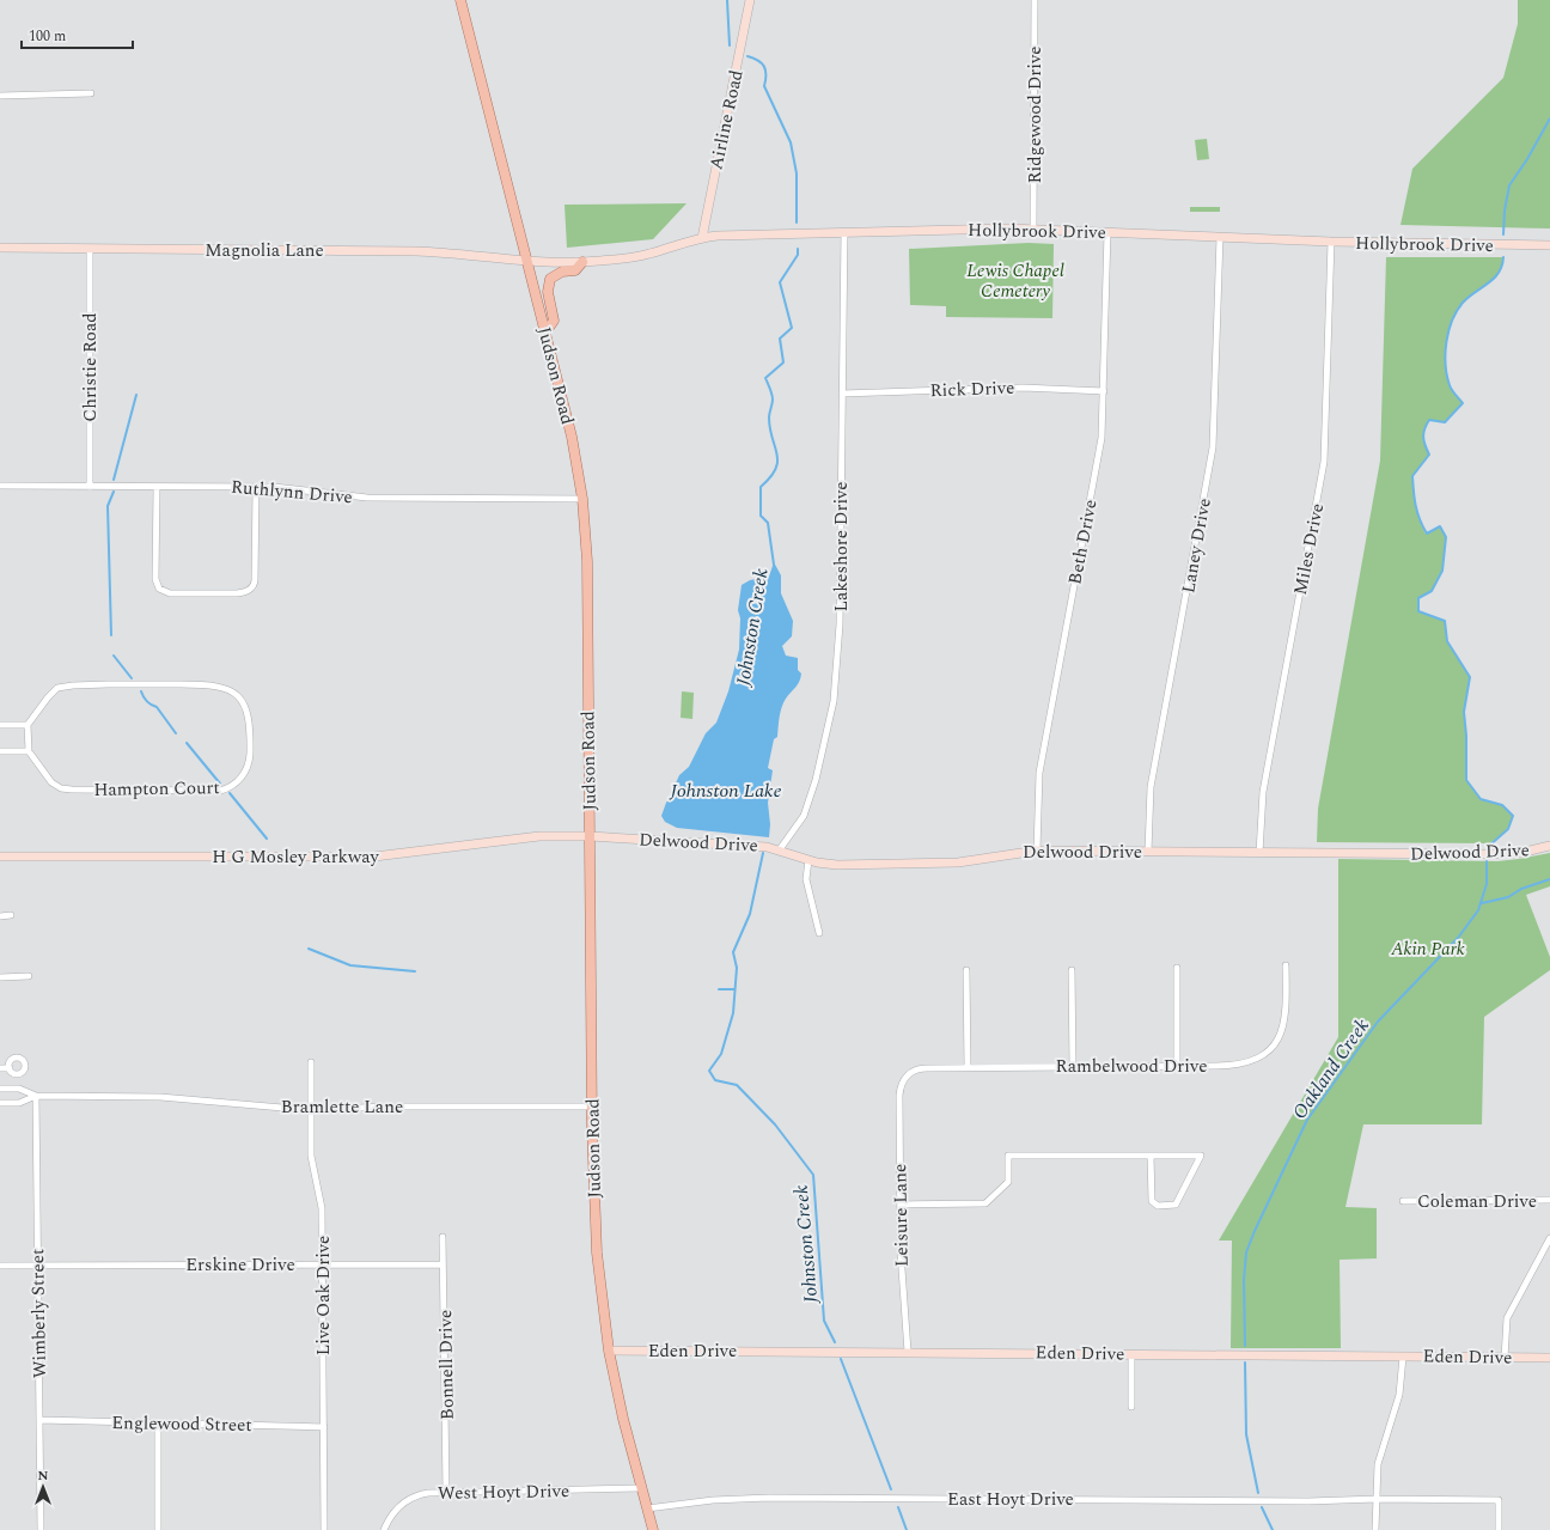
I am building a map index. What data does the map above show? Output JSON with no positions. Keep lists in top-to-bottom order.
{
  "streets": {
    "main road": ["Judson Road"],
    "street": [
      "Ridgewood Drive",
      "Airline Road",
      "Hollybrook Drive",
      "Magnolia Lane",
      "Christie Road",
      "Rick Drive",
      "Ruthlynn Drive",
      "Beth Drive",
      "Laney Drive",
      "Lakeshore Drive",
      "Miles Drive",
      "Hampton Court",
      "Delwood Drive",
      "H G Mosley Parkway",
      "Rambelwood Drive",
      "Bramlette Lane",
      "Coleman Drive",
      "Leisure Lane",
      "Erskine Drive",
      "Live Oak Drive",
      "Wimberly Street",
      "Eden Drive",
      "Bonnell Drive",
      "Englewood Street",
      "West Hoyt Drive",
      "East Hoyt Drive"
    ]
  },
  "crossings": [
    ["Ridgewood Drive", "Hollybrook Drive"],
    ["Airline Road", "Hollybrook Drive"],
    ["Hollybrook Drive", "Magnolia Lane"],
    ["Hollybrook Drive", "Judson Road"],
    ["Hollybrook Drive", "Beth Drive"],
    ["Hollybrook Drive", "Laney Drive"],
    ["Hollybrook Drive", "Lakeshore Drive"],
    ["Hollybrook Drive", "Miles Drive"],
    ["Magnolia Lane", "Christie Road"],
    ["Magnolia Lane", "Judson Road"],
    ["Christie Road", "Ruthlynn Drive"],
    ["Judson Road", "Ruthlynn Drive"],
    ["Judson Road", "Delwood Drive"],
    ["Judson Road", "H G Mosley Parkway"],
    ["Judson Road", "Bramlette Lane"],
    ["Judson Road", "Eden Drive"],
    ["Judson Road", "West Hoyt Drive"],
    ["Judson Road", "East Hoyt Drive"],
    ["Rick Drive", "Beth Drive"],
    ["Rick Drive", "Lakeshore Drive"],
    ["Beth Drive", "Delwood Drive"],
    ["Laney Drive", "Delwood Drive"],
    ["Lakeshore Drive", "Delwood Drive"],
    ["Miles Drive", "Delwood Drive"],
    ["Delwood Drive", "H G Mosley Parkway"],
    ["Rambelwood Drive", "Leisure Lane"],
    ["Bramlette Lane", "Live Oak Drive"],
    ["Bramlette Lane", "Wimberly Street"],
    ["Leisure Lane", "Eden Drive"],
    ["Erskine Drive", "Live Oak Drive"],
    ["Erskine Drive", "Wimberly Street"],
    ["Erskine Drive", "Bonnell Drive"],
    ["Live Oak Drive", "Englewood Street"],
    ["Wimberly Street", "Englewood Street"],
    ["Bonnell Drive", "West Hoyt Drive"]
  ],
  "water": ["Johnston Creek", "Johnston Lake", "Oakland Creek"],
  "parks": ["Lewis Chapel Cemetery", "Akin Park"],
  "scale_bar": "100 m",
  "north": "top"
}
